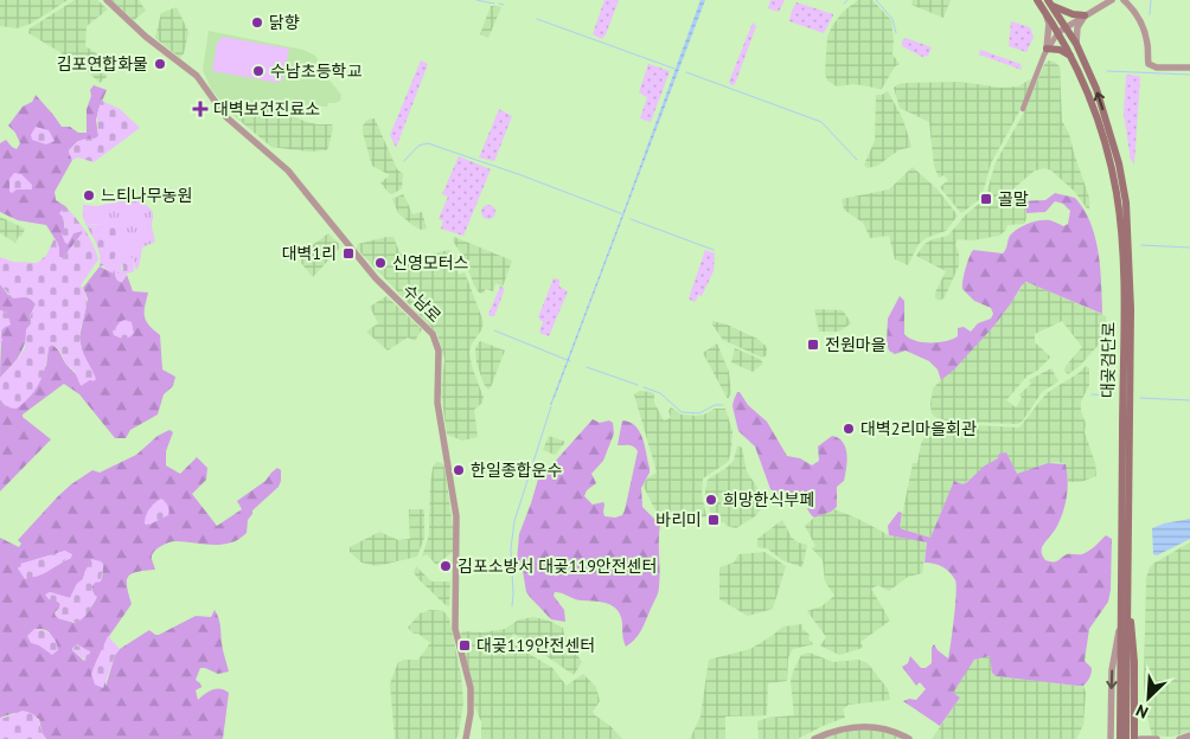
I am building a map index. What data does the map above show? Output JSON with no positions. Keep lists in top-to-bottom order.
{
  "streets": {
    "main road": ["대곶검단로"],
    "street": ["수남로"]
  },
  "places": {
    "other": [
      "닭향",
      "김포연합화물",
      "수남초등학교",
      "느티나무농원",
      "신영모터스",
      "대벽2리마을회관",
      "한일종합운수",
      "희망한식부페",
      "김포소방서 대곶119안전센터"
    ],
    "health": ["대벽보건진료소"],
    "transit": [
      "골말",
      "대벽1리",
      "전원마을",
      "바리미",
      "대곶119안전센터"
    ]
  },
  "north": "bottom left"
}
